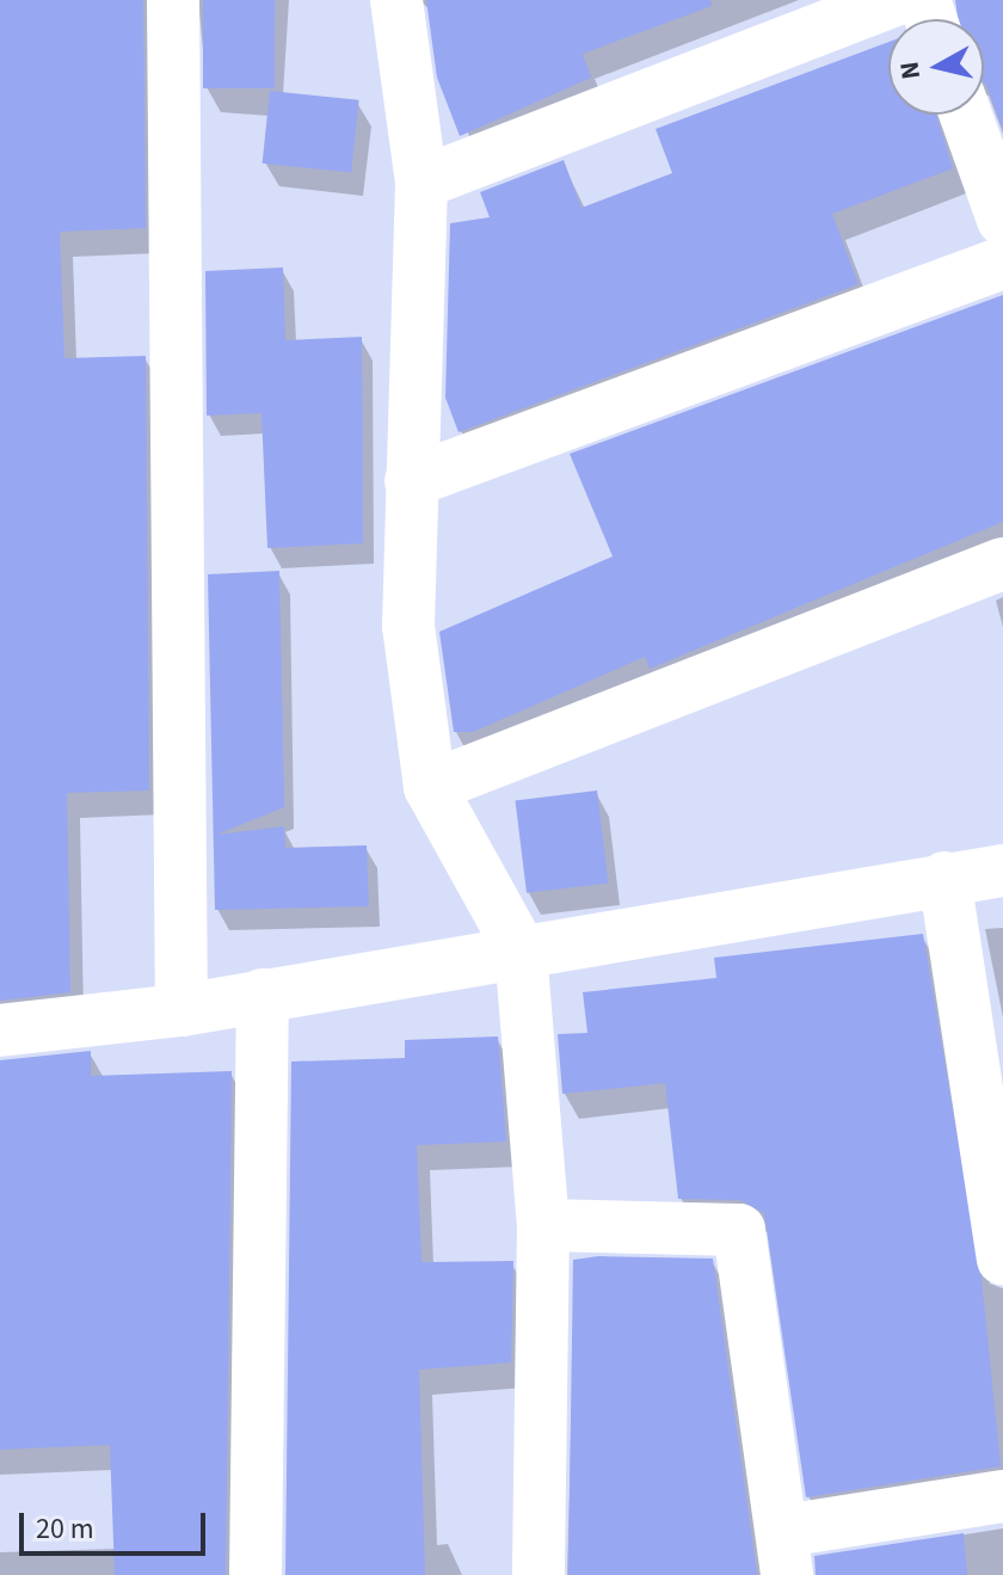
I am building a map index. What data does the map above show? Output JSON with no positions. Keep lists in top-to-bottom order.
{
  "scale_bar": "20 m",
  "north": "left"
}
